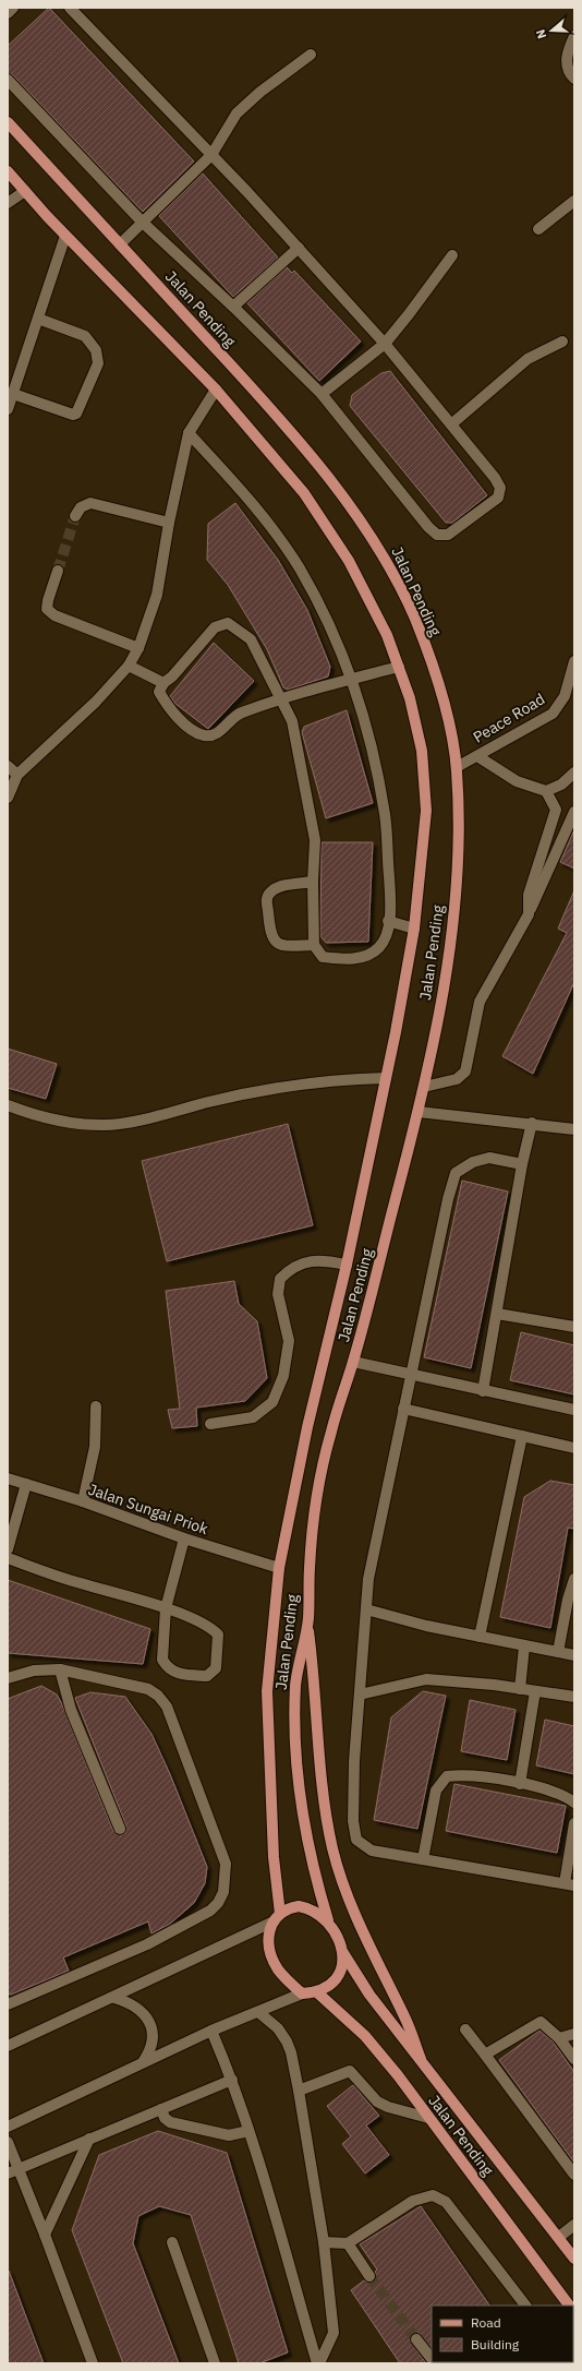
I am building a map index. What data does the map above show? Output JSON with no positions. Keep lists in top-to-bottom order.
{
  "streets": {
    "main road": ["Jalan Pending"],
    "street": ["Peace Road", "Jalan Sungai Priok"]
  },
  "crossings": [
    ["Jalan Pending", "Peace Road"],
    ["Jalan Pending", "Jalan Sungai Priok"]
  ],
  "legend": ["Road", "Building"],
  "north": "left"
}
